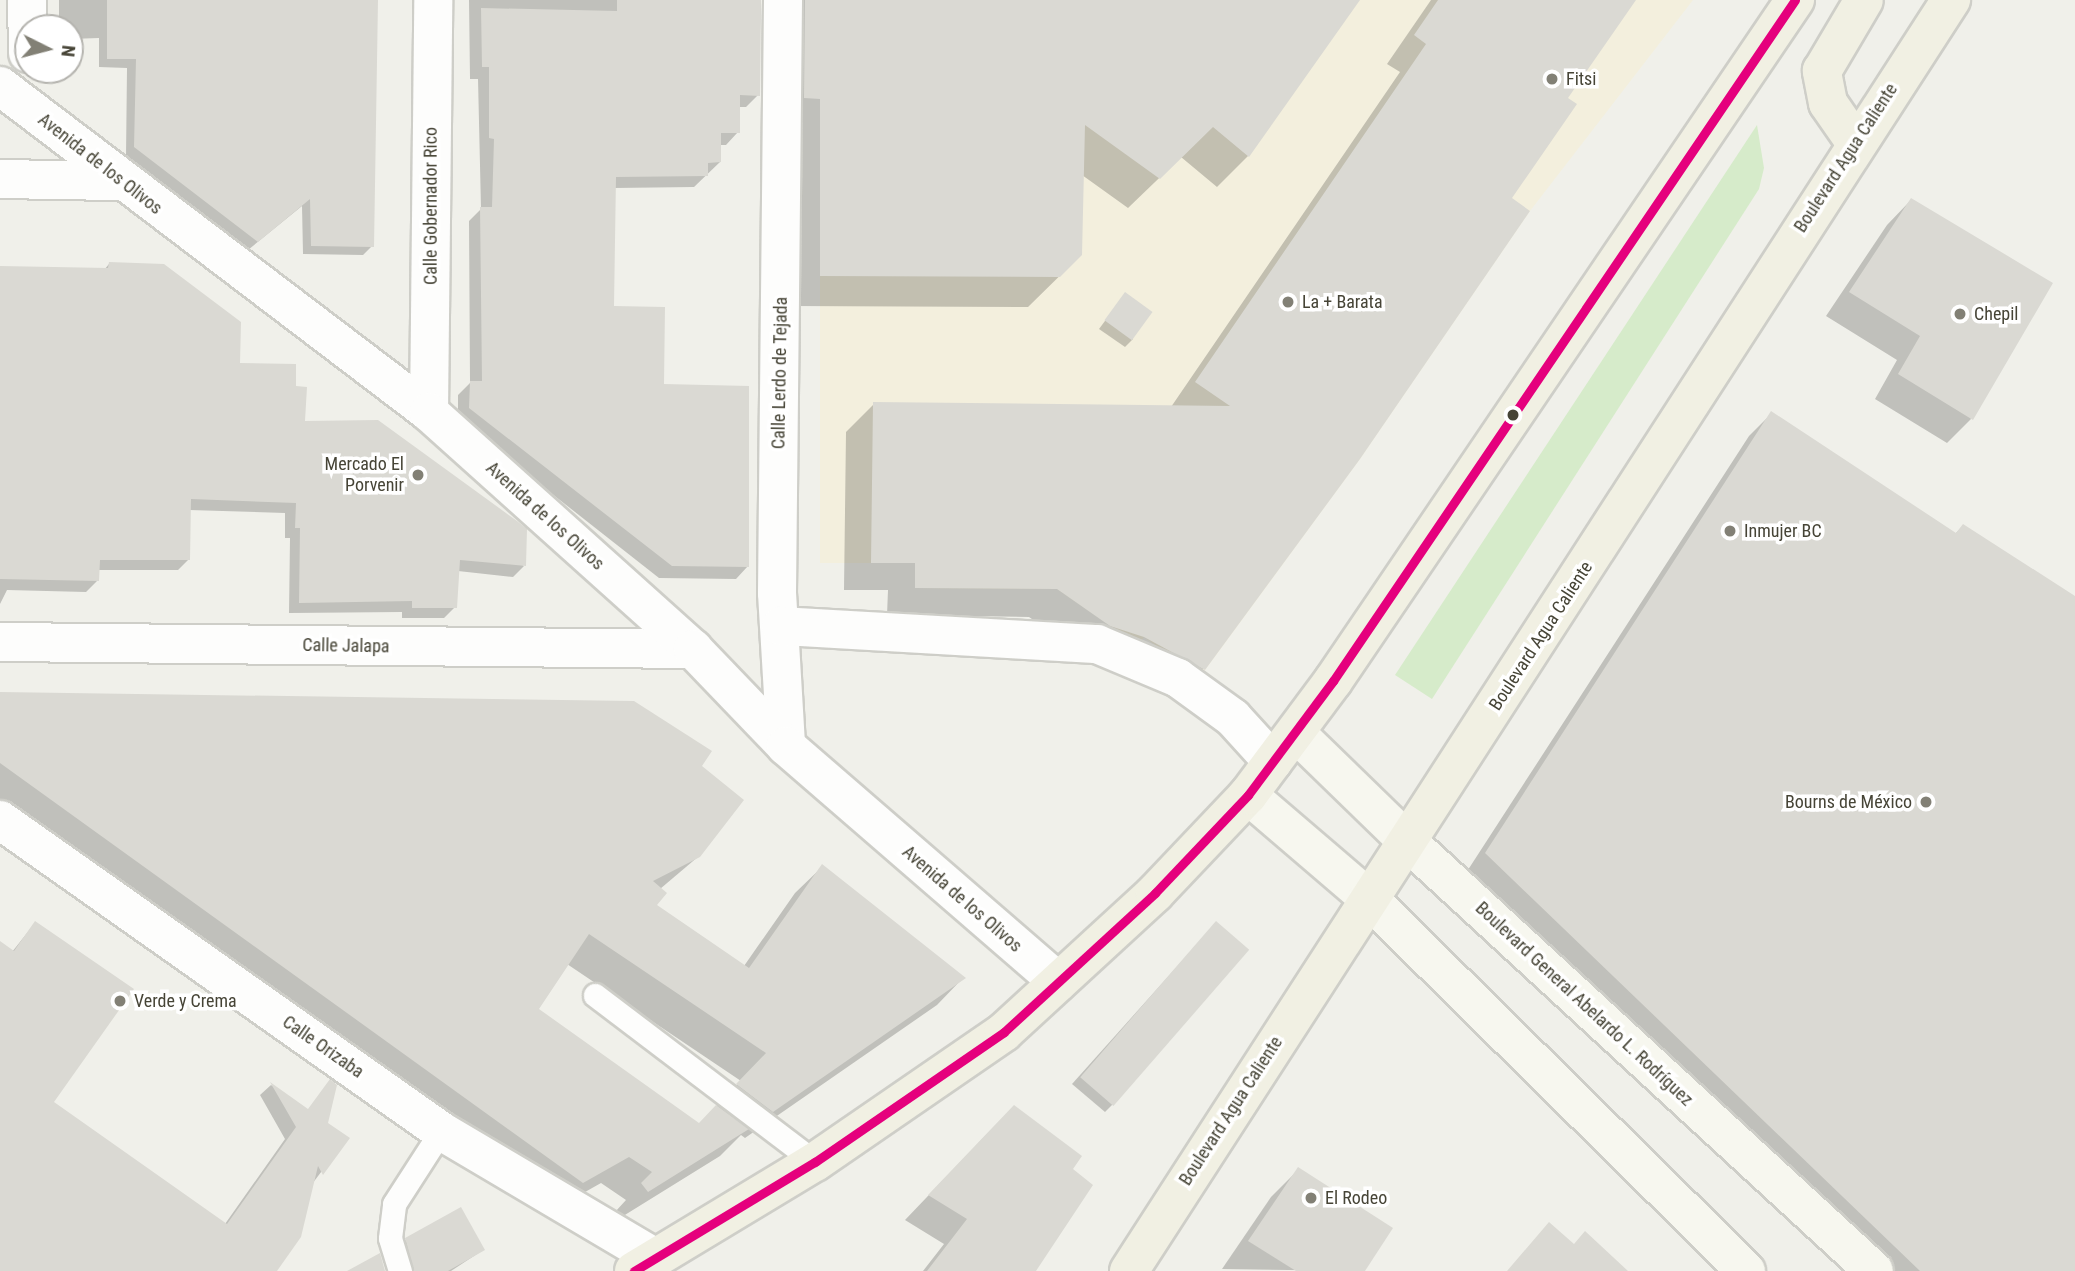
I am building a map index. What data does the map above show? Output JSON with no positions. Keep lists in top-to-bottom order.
{
  "streets": {
    "main road": ["Boulevard Agua Caliente", "Boulevard General Abelardo L. Rodríguez"],
    "street": [
      "Avenida de los Olivos",
      "Calle Gobernador Rico",
      "Calle Lerdo de Tejada",
      "Calle Jalapa",
      "Calle Orizaba"
    ]
  },
  "crossings": [
    ["Boulevard Agua Caliente", "Boulevard General Abelardo L. Rodríguez"],
    ["Avenida de los Olivos", "Calle Gobernador Rico"],
    ["Avenida de los Olivos", "Calle Lerdo de Tejada"],
    ["Avenida de los Olivos", "Calle Jalapa"]
  ],
  "places": [
    "Fitsi",
    "La + Barata",
    "Chepil",
    "Mercado El Porvenir",
    "Inmujer BC",
    "Bourns de México",
    "Verde y Crema",
    "El Rodeo"
  ],
  "north": "right"
}
